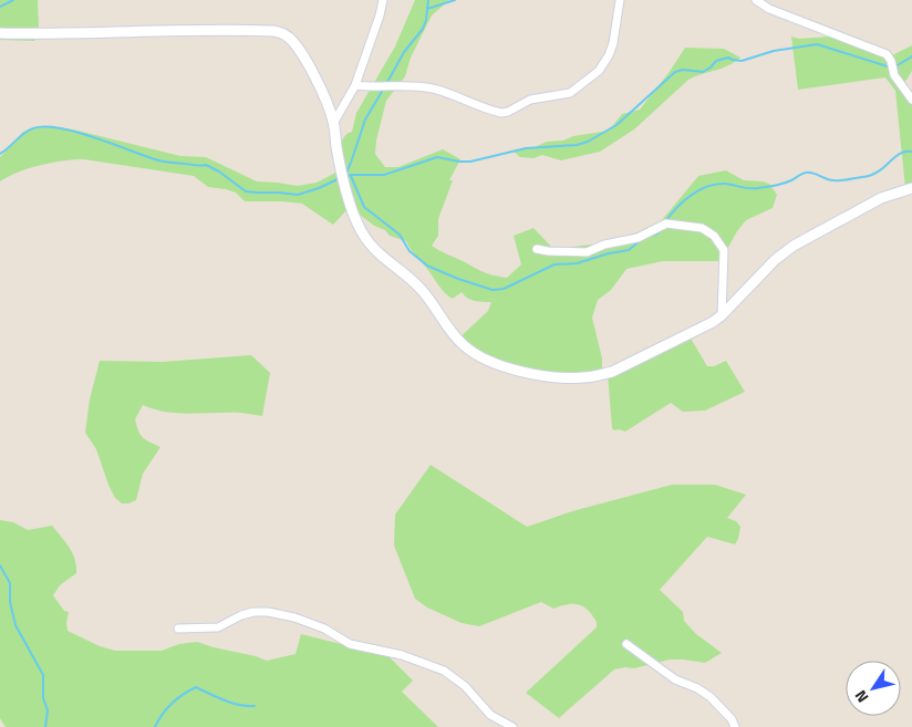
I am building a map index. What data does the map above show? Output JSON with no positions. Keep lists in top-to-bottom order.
{
  "north": "bottom left"
}
